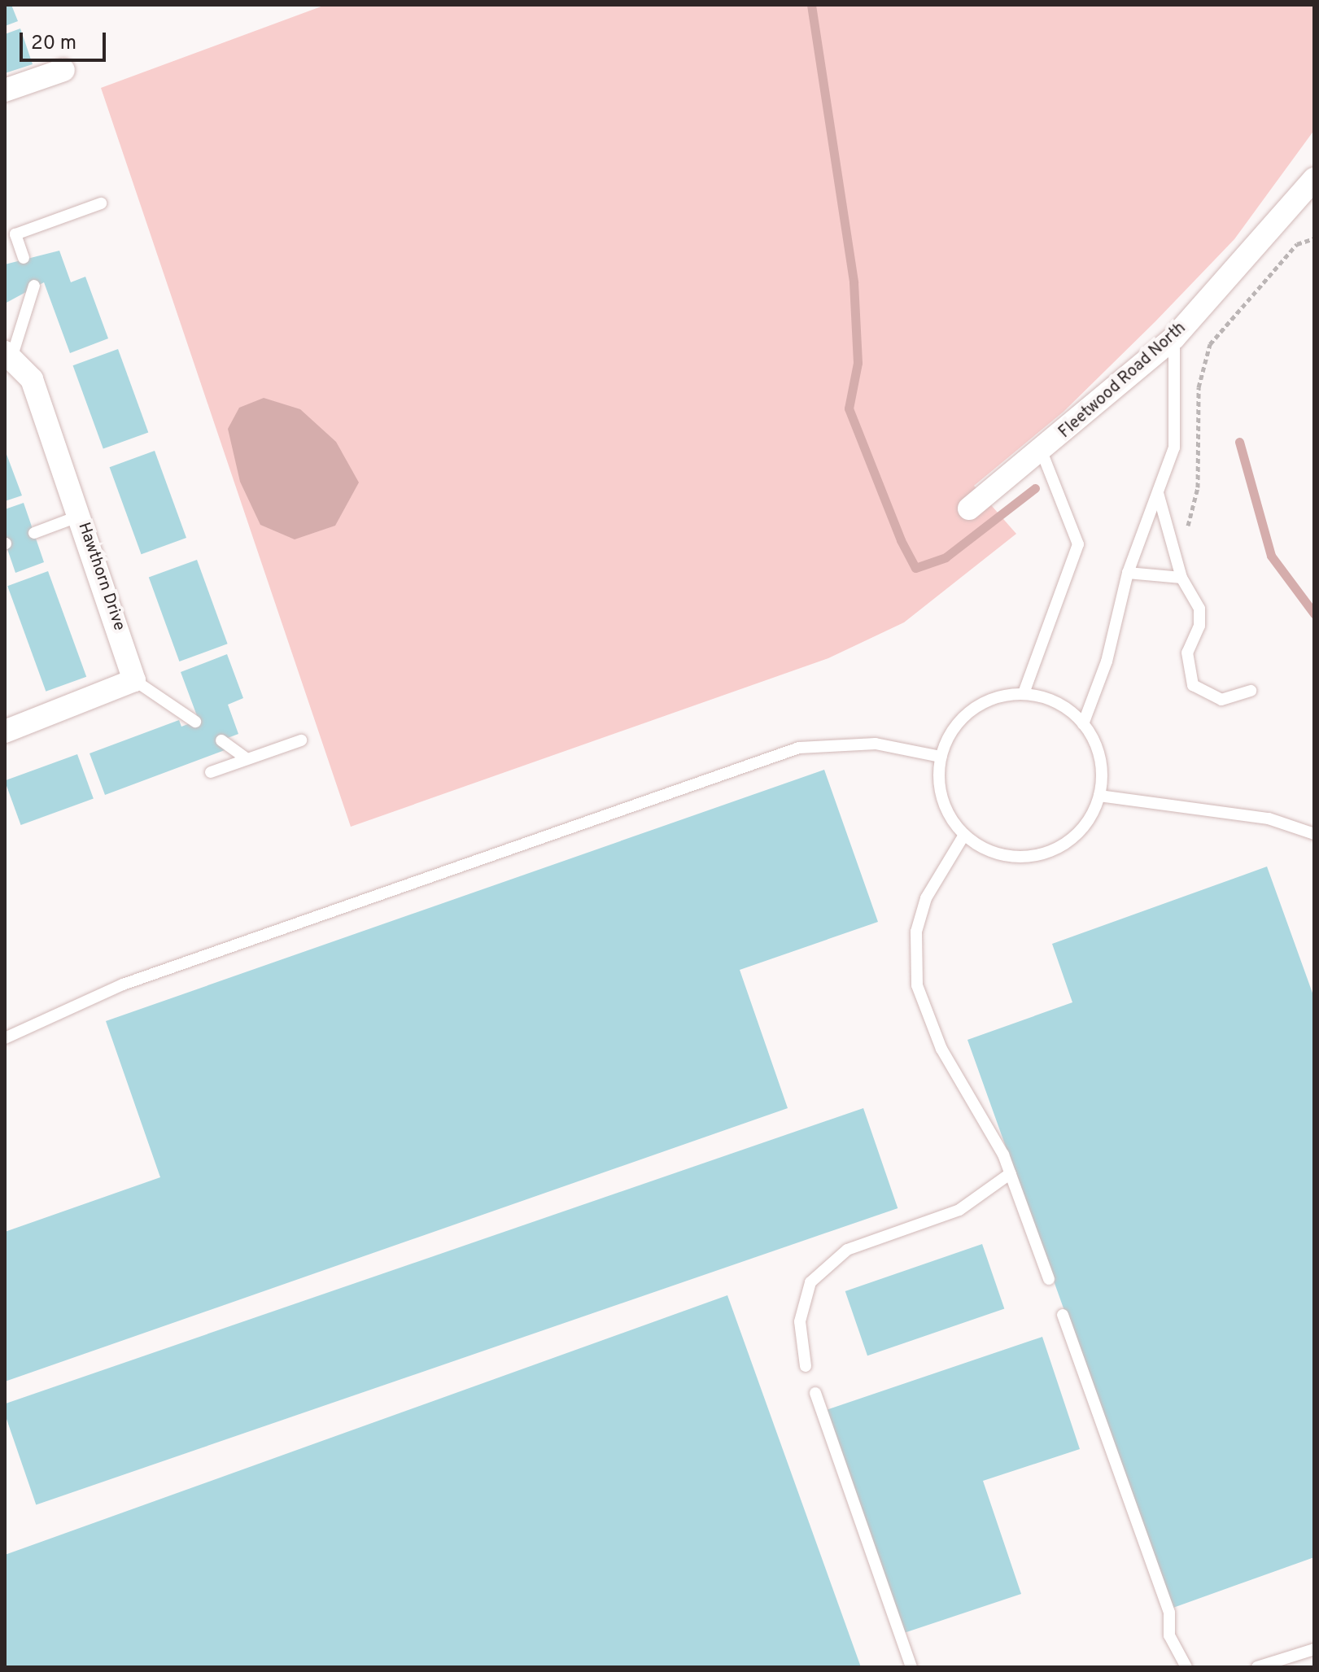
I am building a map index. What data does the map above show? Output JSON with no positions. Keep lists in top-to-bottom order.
{
  "streets": {
    "street": ["Fleetwood Road North", "Hawthorn Drive"]
  },
  "scale_bar": "20 m"
}
